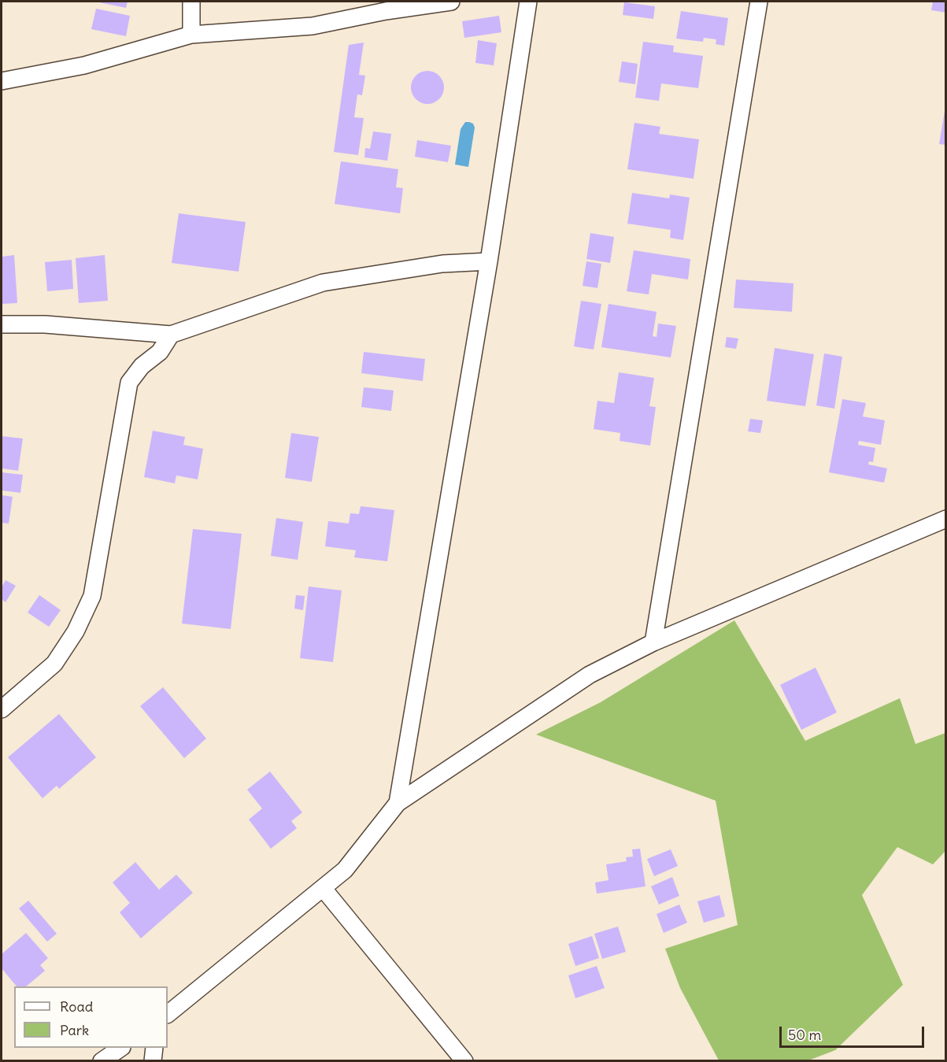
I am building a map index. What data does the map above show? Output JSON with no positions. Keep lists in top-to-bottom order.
{
  "legend": ["Road", "Park"],
  "scale_bar": "50 m"
}
